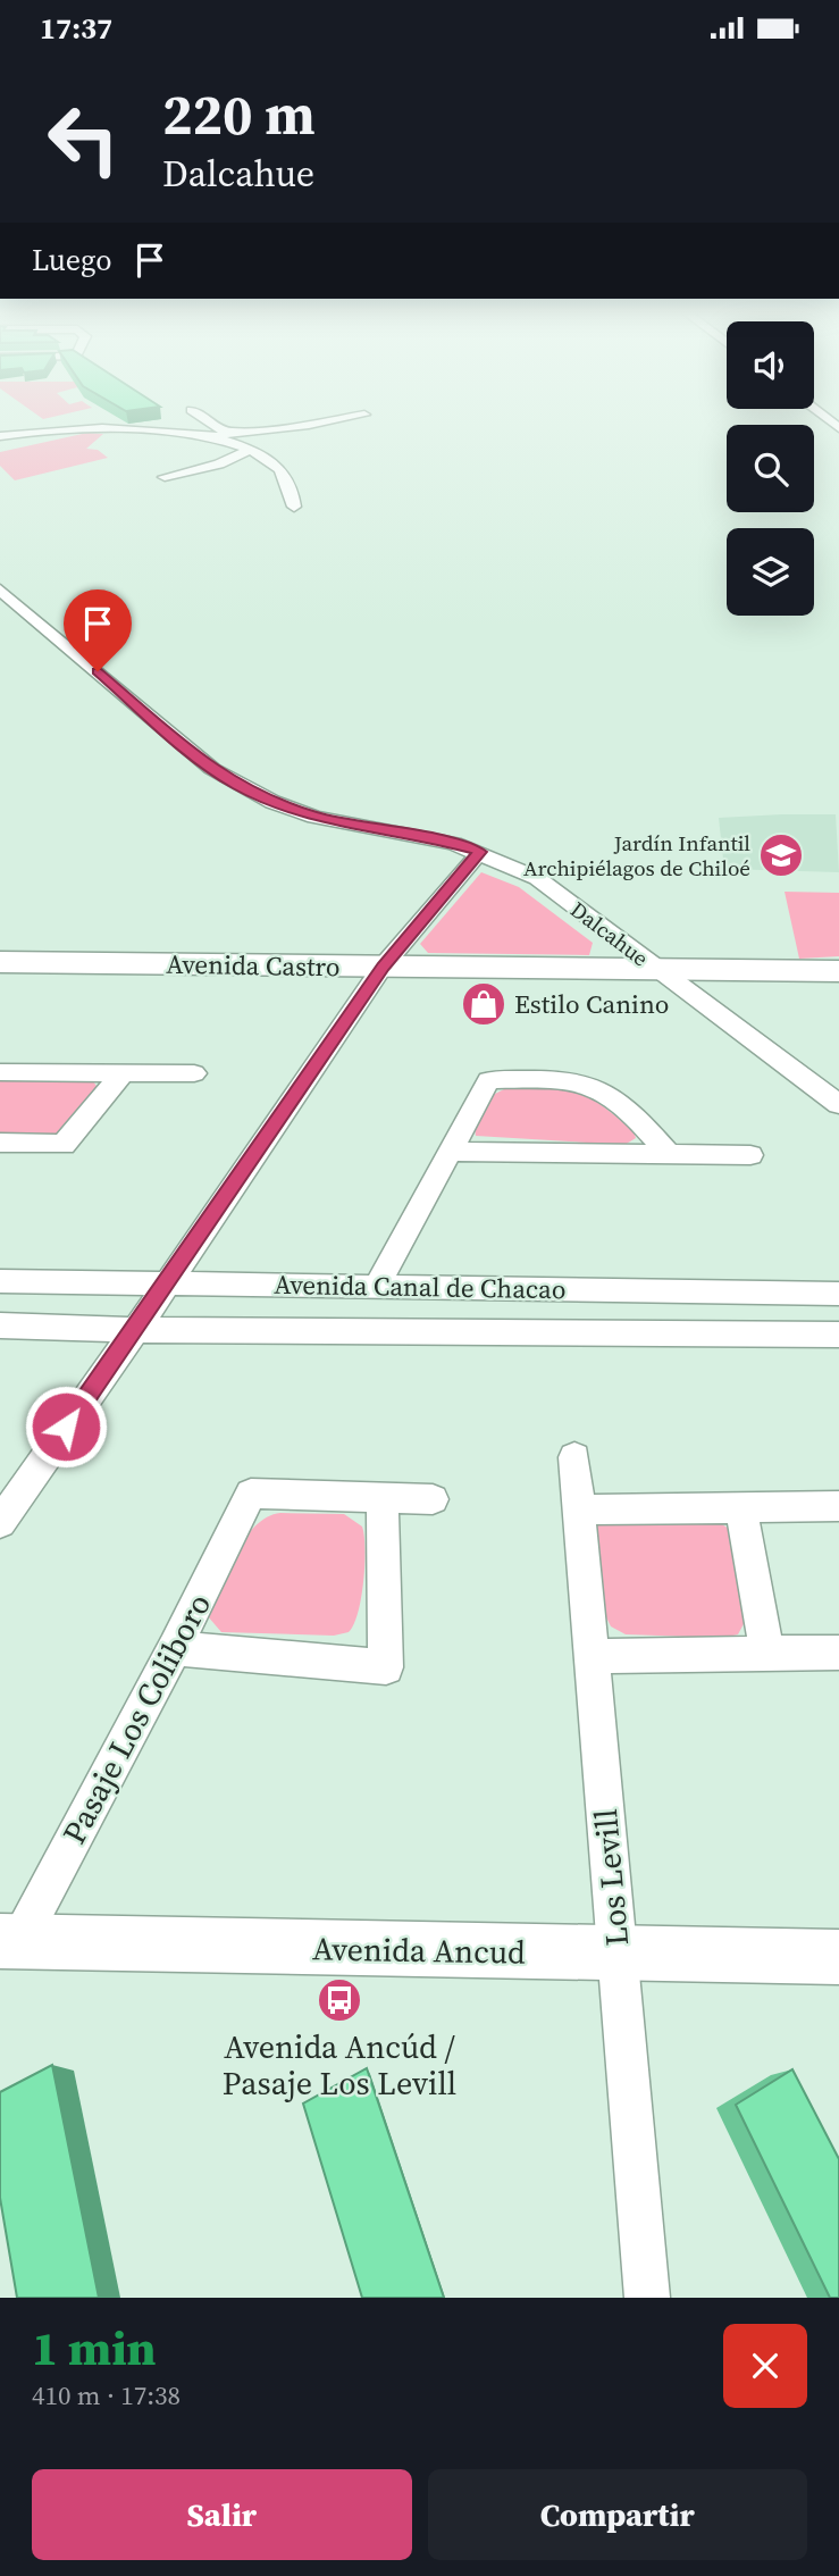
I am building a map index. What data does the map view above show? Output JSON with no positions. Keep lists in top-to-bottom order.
{
  "streets": {
    "street": [
      "Dalcahue",
      "Avenida Castro",
      "Avenida Canal de Chacao",
      "Pasaje Los Coliboro",
      "Los Levill",
      "Avenida Ancud"
    ]
  },
  "crossings": [
    ["Dalcahue", "Avenida Castro"],
    ["Pasaje Los Coliboro", "Avenida Ancud"],
    ["Los Levill", "Avenida Ancud"]
  ],
  "places": {
    "school or university": ["Jardín Infantil Archipiélagos de Chiloé"],
    "shop": ["Estilo Canino"],
    "bus stop": ["Avenida Ancúd / Pasaje Los Levill"]
  },
  "page": {
    "status": "17:37",
    "turn": ["220 m", "Dalcahue"],
    "then": "Luego",
    "heading": ["1 min", "410 m · 17:38"],
    "buttons": ["Salir", "Compartir"]
  }
}
